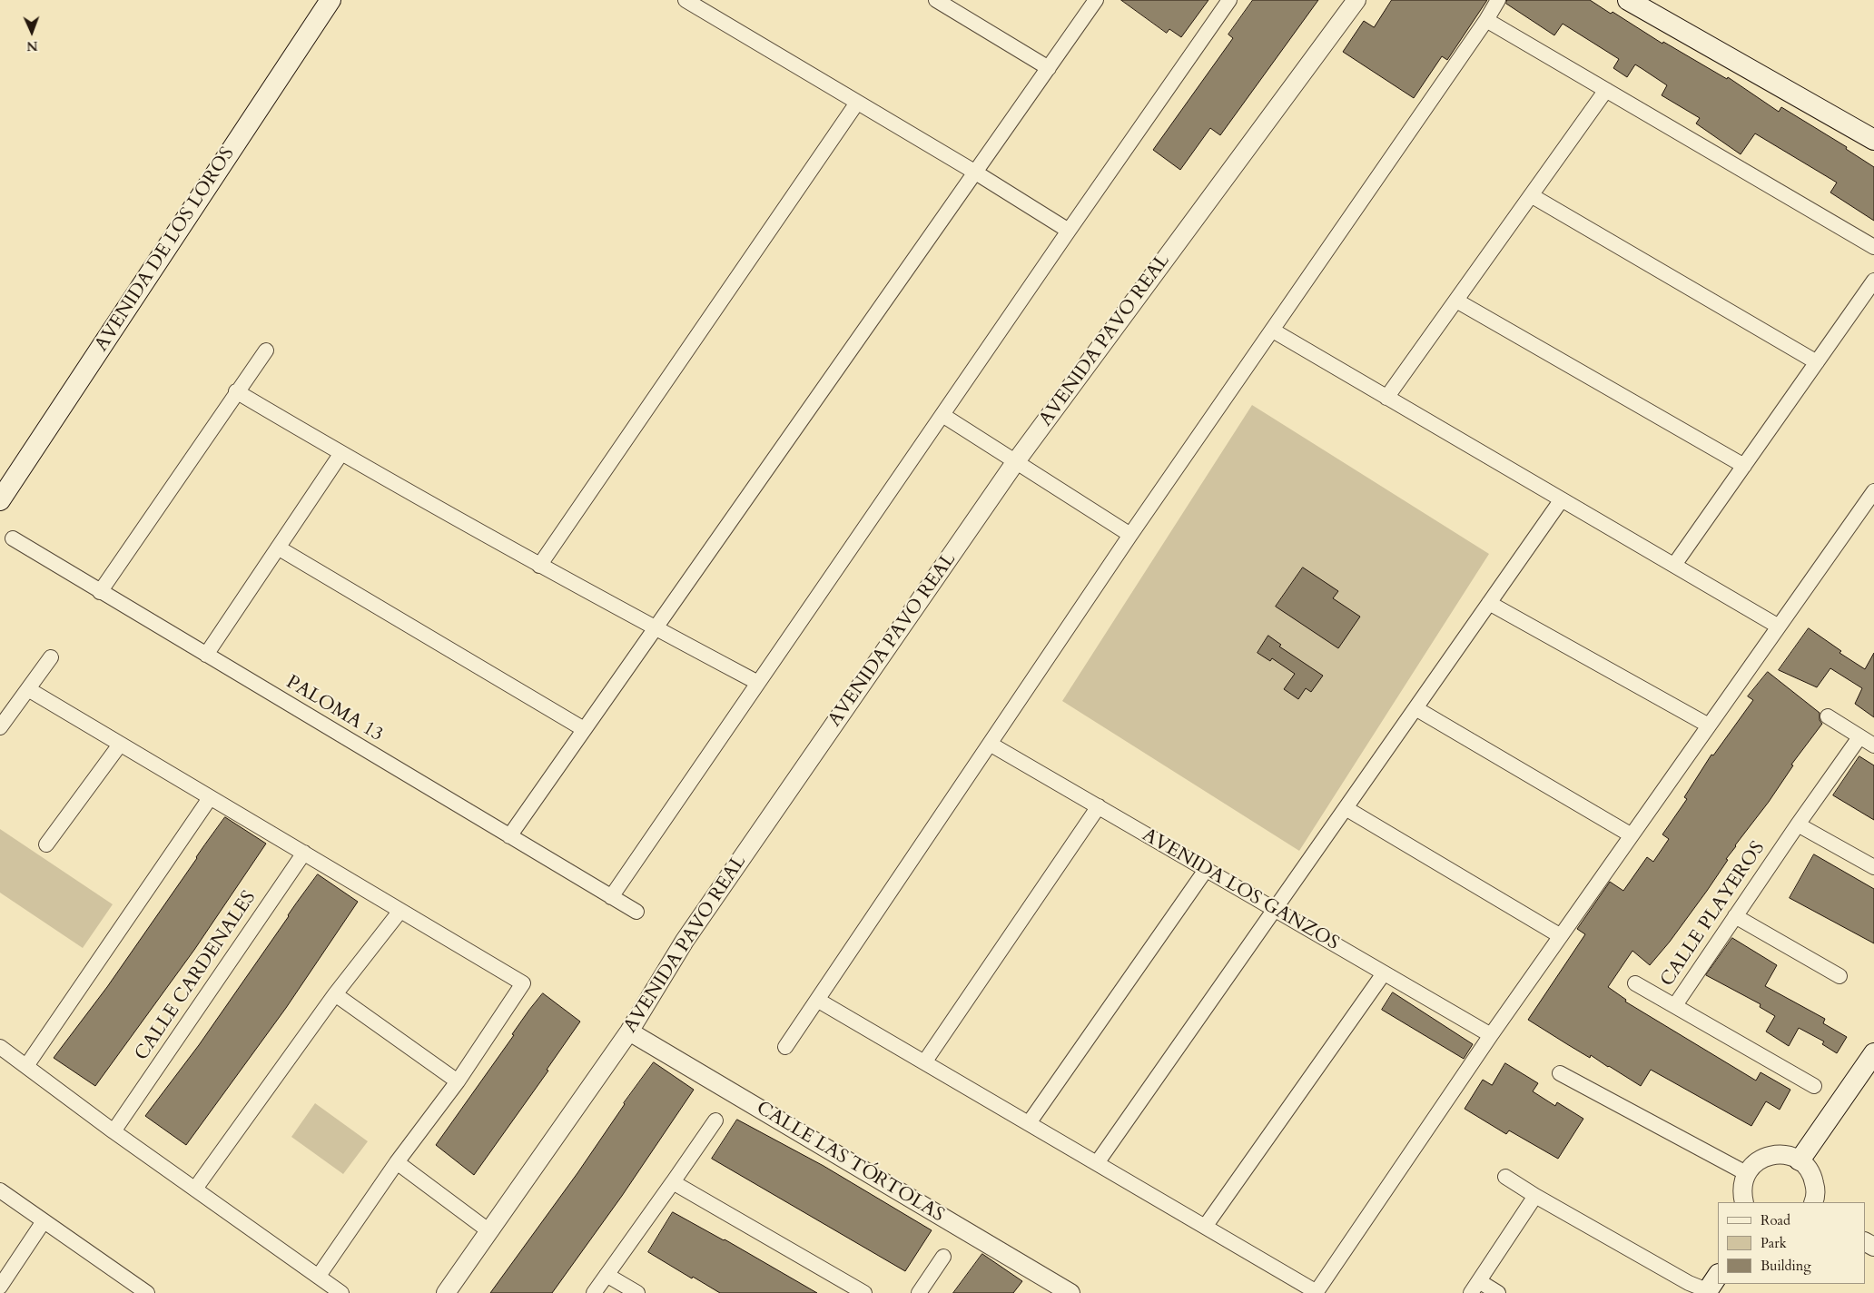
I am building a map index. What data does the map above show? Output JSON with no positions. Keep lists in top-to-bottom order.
{
  "streets": {
    "main road": ["AVENIDA DE LOS LOROS"],
    "street": [
      "AVENIDA PAVO REAL",
      "PALOMA 13",
      "AVENIDA LOS GANZOS",
      "CALLE PLAYEROS",
      "CALLE CARDENALES",
      "CALLE LAS TÓRTOLAS"
    ]
  },
  "crossings": [
    ["AVENIDA PAVO REAL", "CALLE LAS TÓRTOLAS"]
  ],
  "legend": ["Road", "Park", "Building"],
  "north": "bottom"
}
